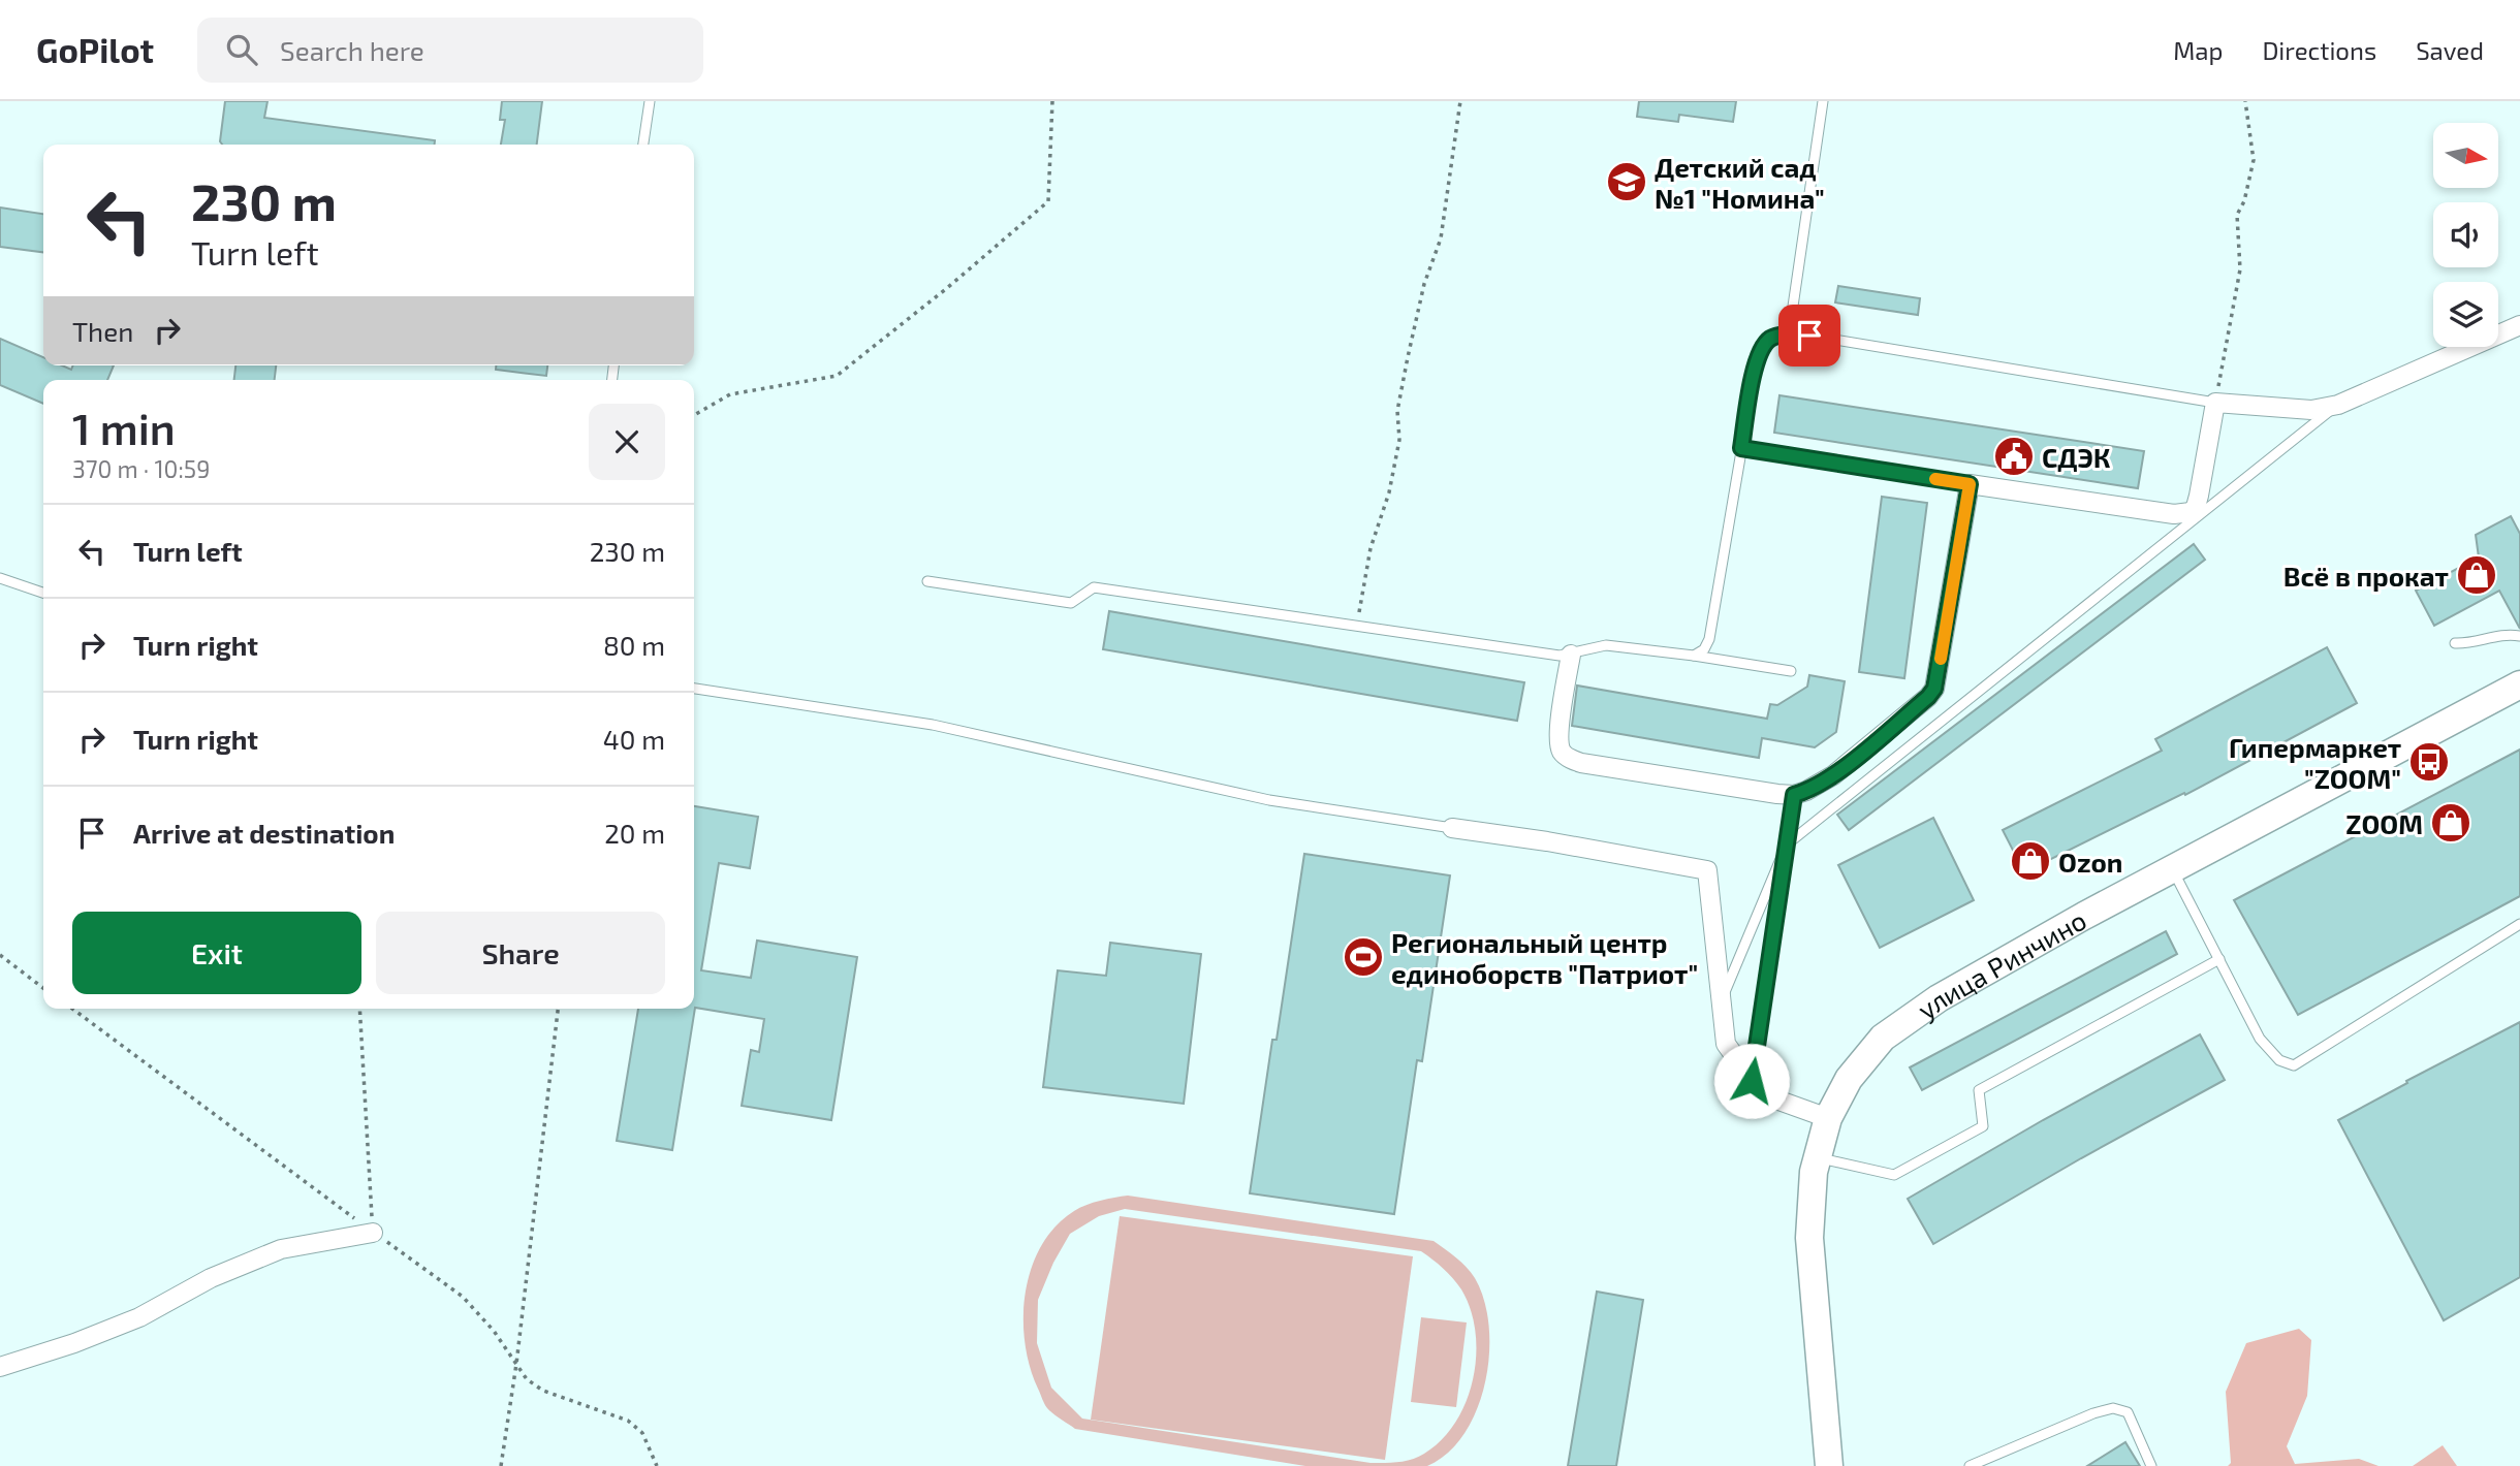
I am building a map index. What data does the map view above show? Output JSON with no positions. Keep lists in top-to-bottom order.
{
  "streets": {
    "street": ["улица Ринчино"]
  },
  "places": {
    "school or university": ["Детский сад №1 \"Номина\""],
    "public building": ["СДЭК"],
    "shop": ["Всё в прокат", "ZOOM", "Ozon"],
    "bus stop": ["Гипермаркет \"ZOOM\""],
    "sports": ["Региональный центр единоборств \"Патриот\""]
  },
  "north": "right",
  "page": {
    "header": "GoPilot",
    "search": "Search here",
    "nav": ["Map", "Directions", "Saved"],
    "turn": ["230 m", "Turn left"],
    "then": "Then",
    "heading": ["1 min", "370 m · 10:59"],
    "list": [
      {
        "name": "Turn left",
        "value": "230 m"
      },
      {
        "name": "Turn right",
        "value": "80 m"
      },
      {
        "name": "Turn right",
        "value": "40 m"
      },
      {
        "name": "Arrive at destination",
        "value": "20 m"
      }
    ],
    "buttons": ["Exit", "Share"]
  }
}
